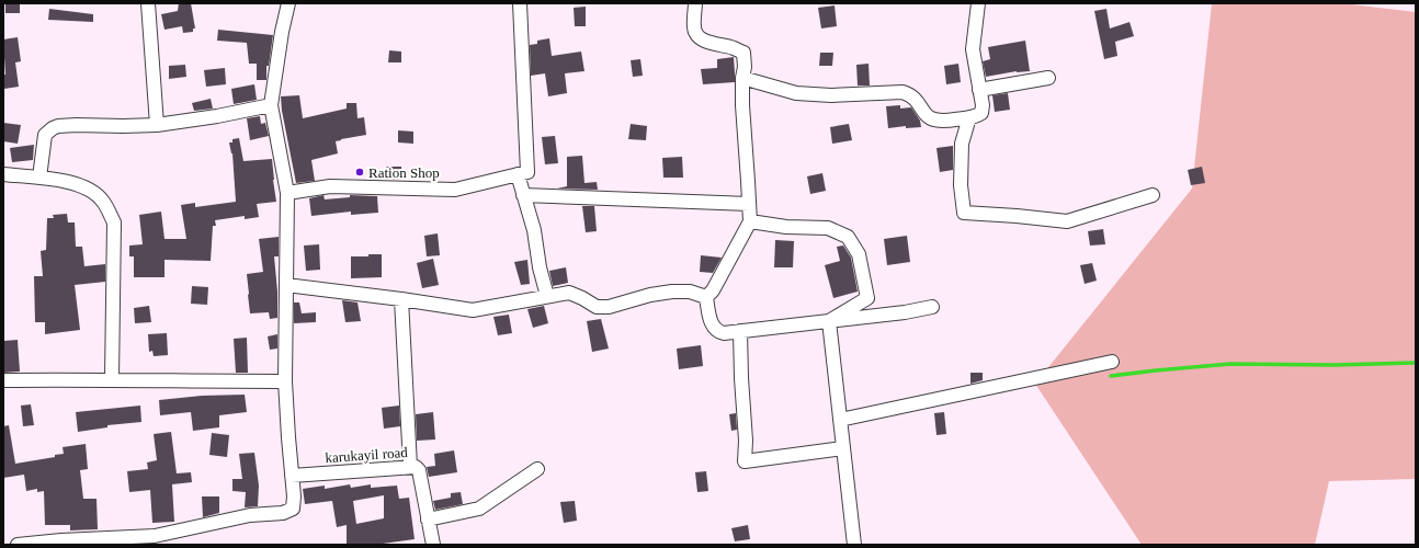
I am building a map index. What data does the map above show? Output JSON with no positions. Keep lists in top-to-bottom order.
{
  "streets": {
    "street": ["karukayil road"]
  },
  "places": ["Ration Shop"]
}
